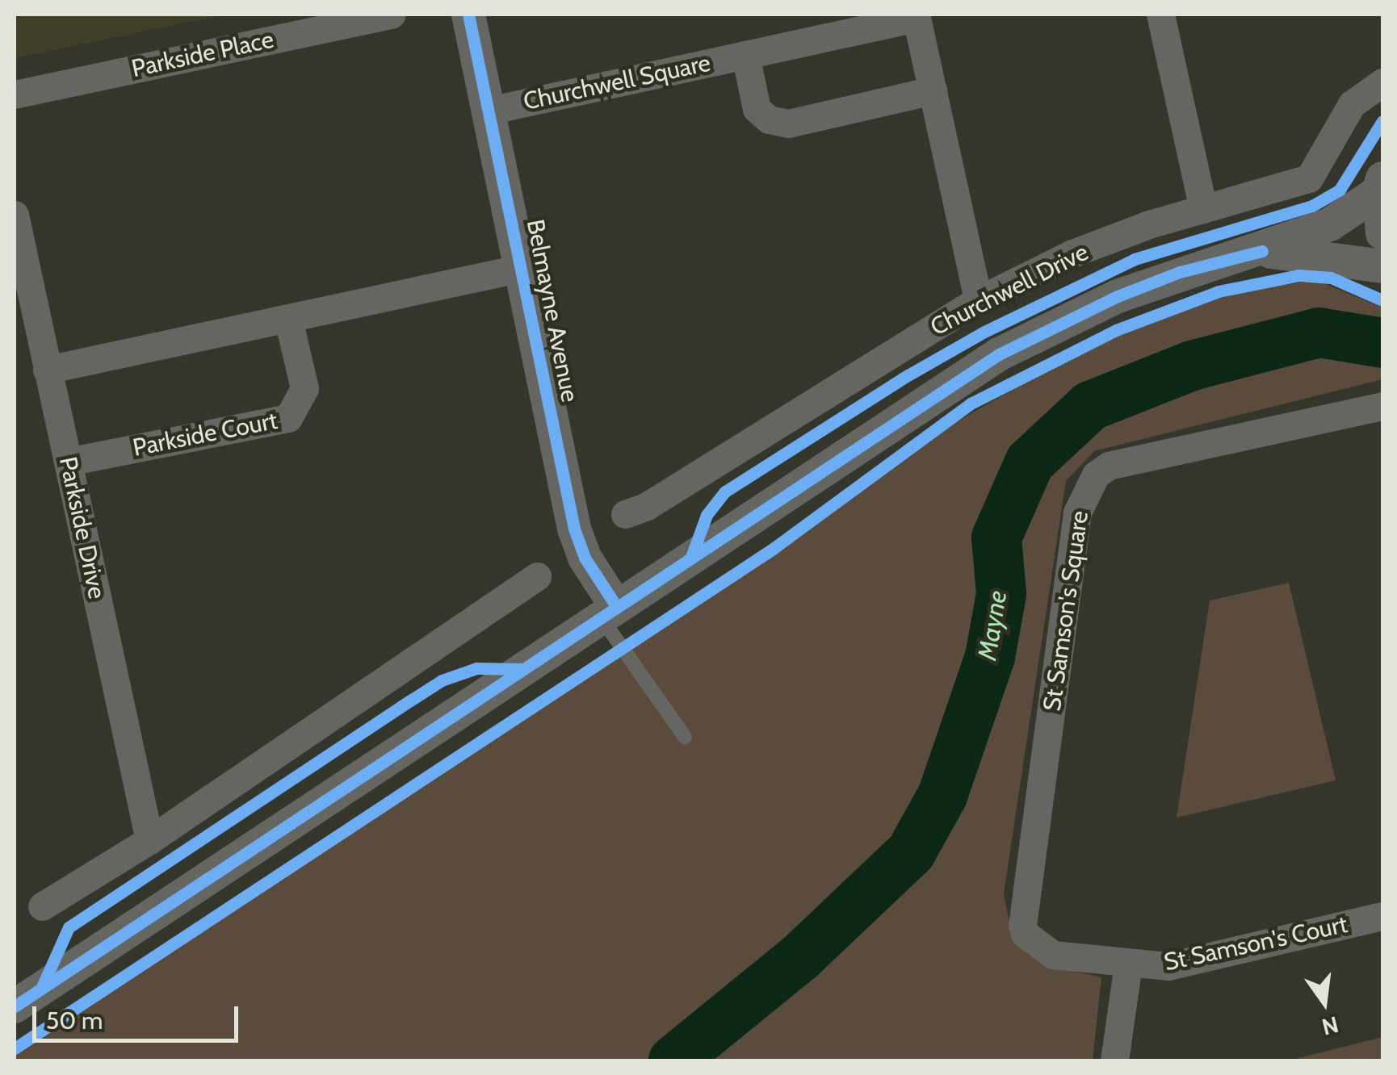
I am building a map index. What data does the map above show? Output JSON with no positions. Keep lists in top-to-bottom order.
{
  "streets": {
    "street": [
      "Parkside Place",
      "Churchwell Square",
      "Churchwell Drive",
      "Belmayne Avenue",
      "Parkside Court",
      "Parkside Drive",
      "St Samson's Square",
      "St Samson's Court"
    ]
  },
  "crossings": [
    ["Churchwell Square", "Churchwell Drive"],
    ["Churchwell Square", "Belmayne Avenue"],
    ["Parkside Court", "Parkside Drive"],
    ["St Samson's Square", "St Samson's Court"]
  ],
  "water": ["Mayne"],
  "scale_bar": "50 m",
  "north": "bottom"
}
